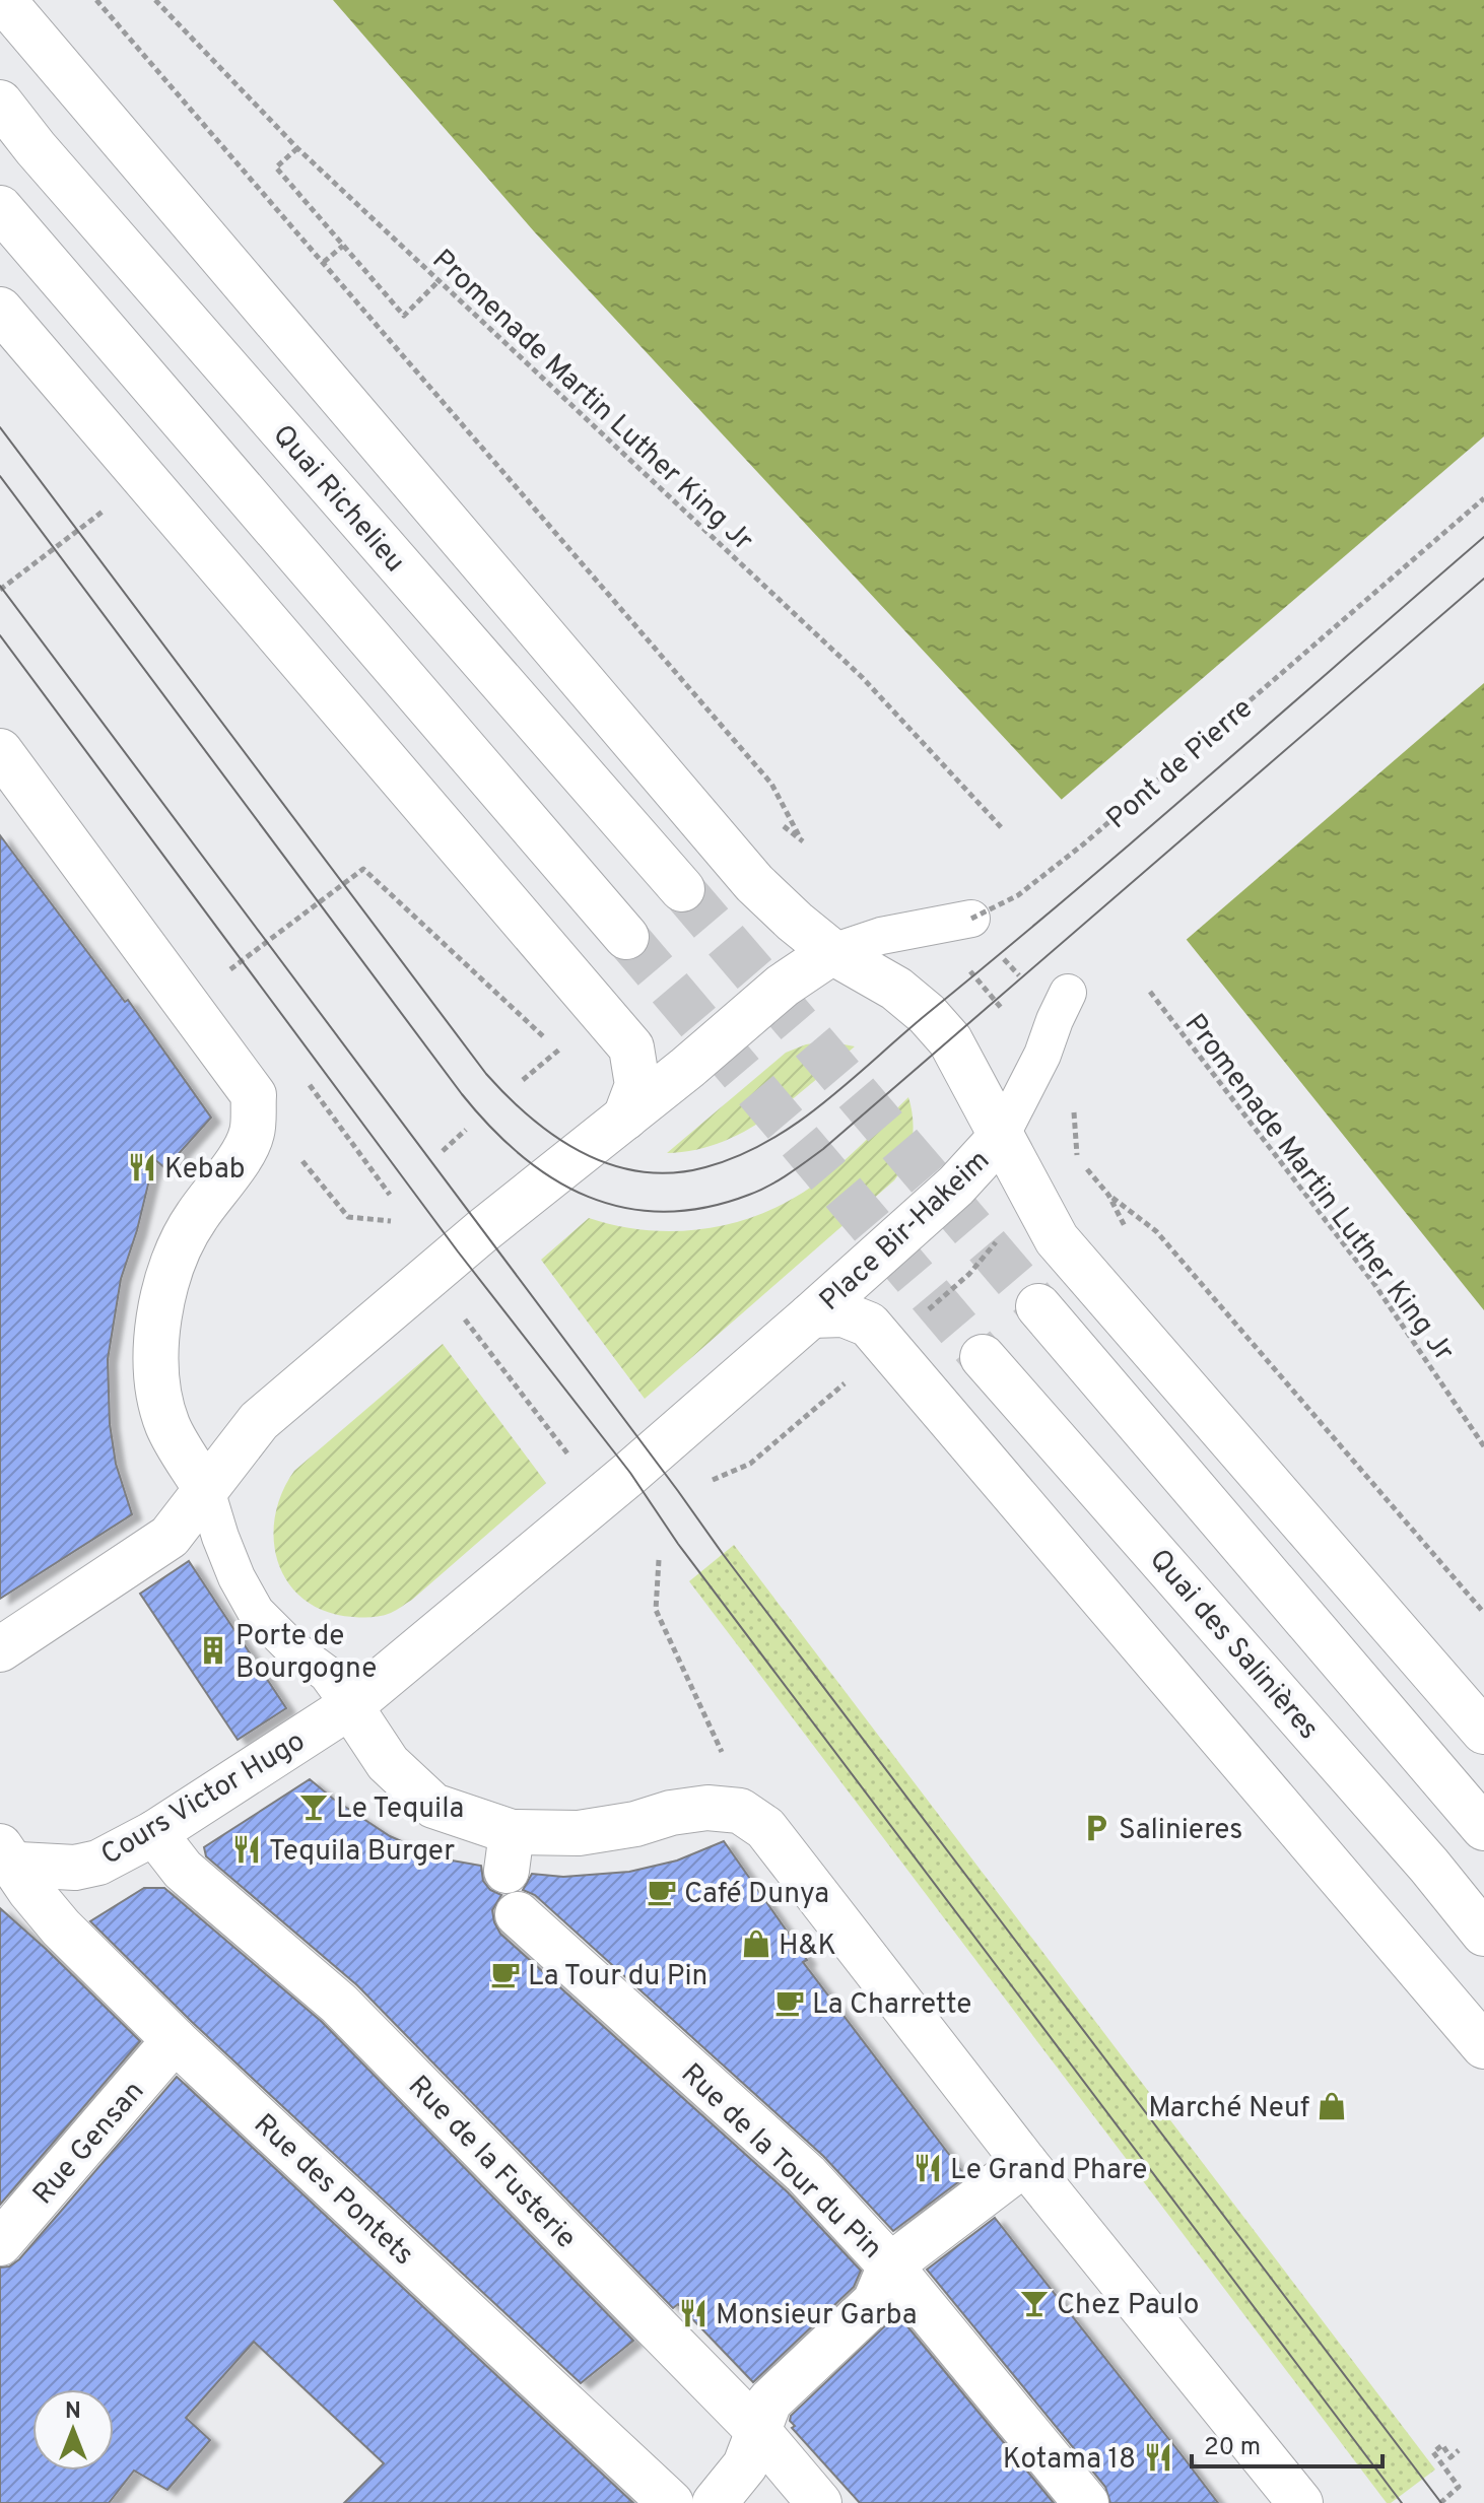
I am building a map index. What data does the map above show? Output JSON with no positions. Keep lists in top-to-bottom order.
{
  "streets": {
    "main road": [
      "Quai Richelieu",
      "Place Bir-Hakeim",
      "Quai des Salinières",
      "Cours Victor Hugo",
      "Rue Gensan",
      "Rue de la Tour du Pin",
      "Rue de la Fusterie",
      "Rue des Pontets"
    ],
    "path": ["Promenade Martin Luther King Jr", "Pont de Pierre"]
  },
  "crossings": [
    ["Place Bir-Hakeim", "Cours Victor Hugo"],
    ["Cours Victor Hugo", "Rue de la Fusterie"],
    ["Cours Victor Hugo", "Rue des Pontets"],
    ["Rue Gensan", "Rue des Pontets"]
  ],
  "places": {
    "restaurant": [
      "Kebab",
      "Tequila Burger",
      "Le Grand Phare",
      "Monsieur Garba",
      "Kotama 18"
    ],
    "building": ["Porte de Bourgogne"],
    "bar": ["Le Tequila", "Chez Paulo"],
    "parking": ["Salinieres"],
    "cafe": ["Café Dunya", "La Tour du Pin", "La Charrette"],
    "shop": ["H&K", "Marché Neuf"]
  },
  "scale_bar": "20 m",
  "north": "top"
}
